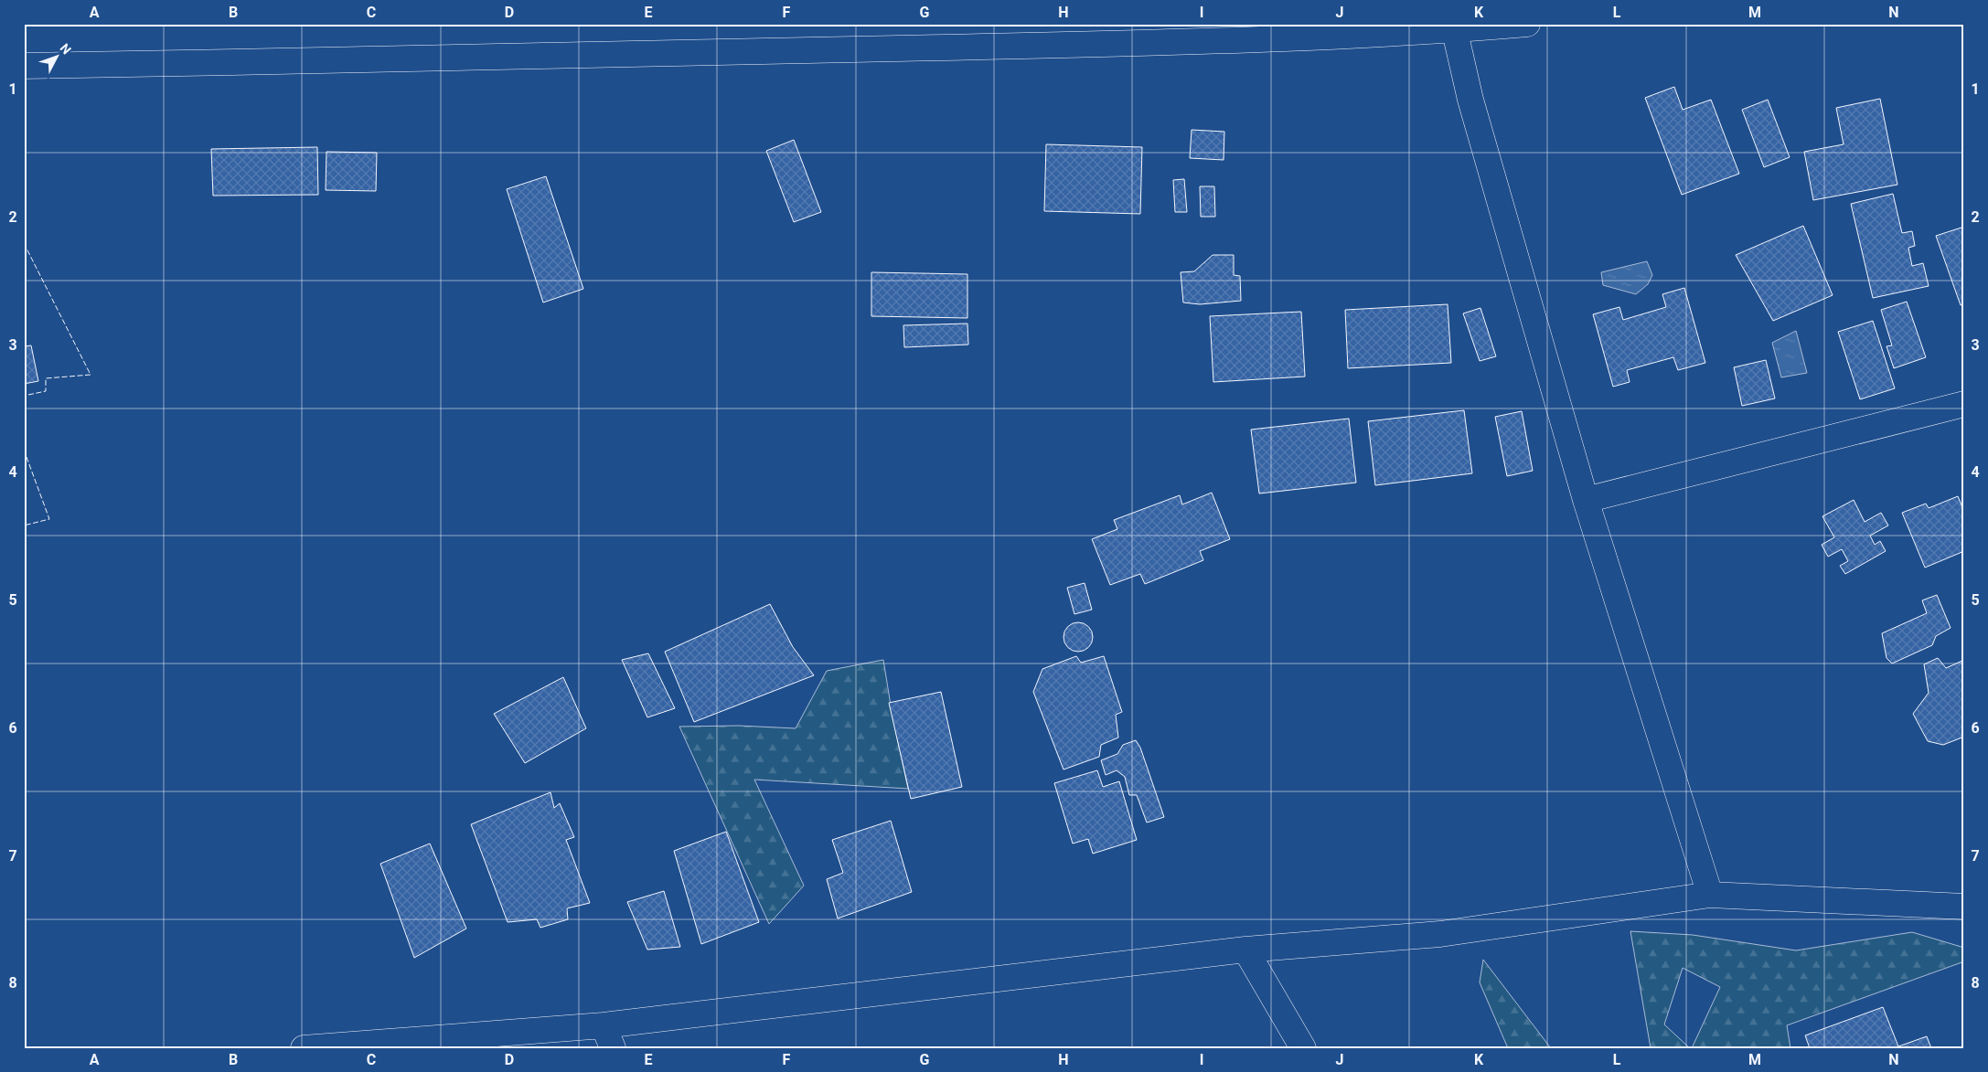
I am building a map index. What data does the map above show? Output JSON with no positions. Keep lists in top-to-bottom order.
{
  "north": "top right",
  "grid": {
    "columns": [
      "A",
      "B",
      "C",
      "D",
      "E",
      "F",
      "G",
      "H",
      "I",
      "J",
      "K",
      "L",
      "M",
      "N"
    ],
    "rows": [
      "1",
      "2",
      "3",
      "4",
      "5",
      "6",
      "7",
      "8"
    ]
  }
}
